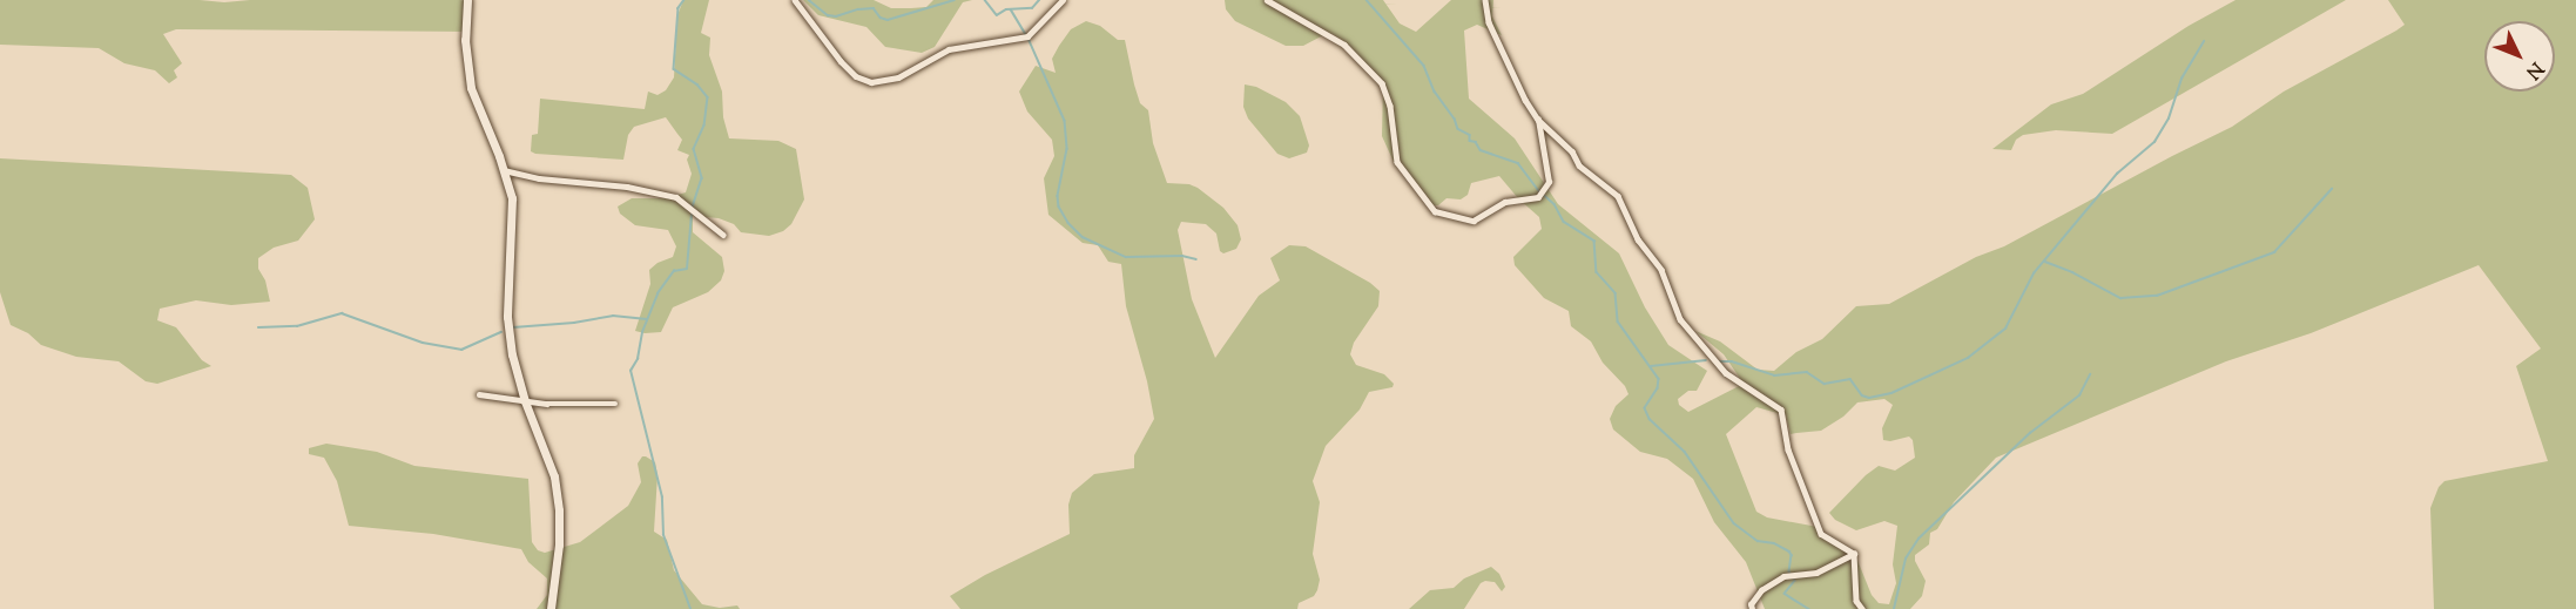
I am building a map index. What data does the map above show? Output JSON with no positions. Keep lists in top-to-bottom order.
{
  "north": "bottom right"
}
